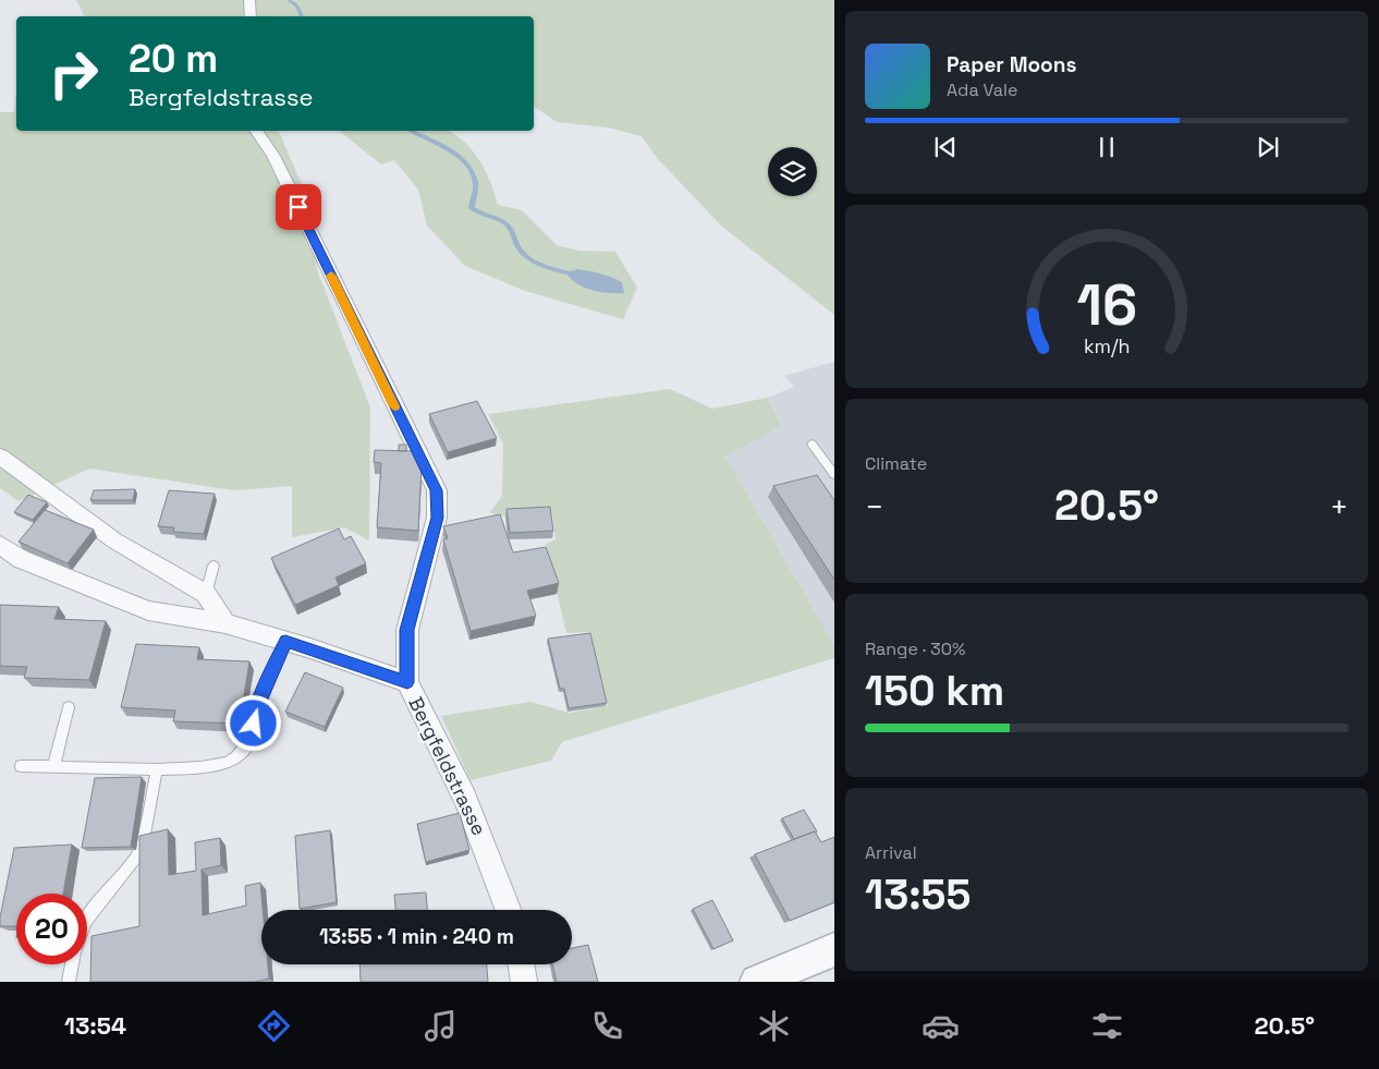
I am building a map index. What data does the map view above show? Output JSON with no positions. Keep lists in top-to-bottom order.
{
  "streets": {
    "street": ["Bergfeldstrasse"]
  },
  "page": {
    "turn": ["20 m", "Bergfeldstrasse"],
    "song": ["Paper Moons", "Ada Vale"],
    "tile": [
      "Climate",
      ["Range · 30%", "150 km"],
      ["Arrival", "13:55"]
    ],
    "heat": ["−", "20.5°", "+"],
    "limit": "20",
    "trip": "13:55 · 1 min · 240 m",
    "tabs": ["13:54", "20.5°"],
    "gauge": ["16", "km/h"]
  }
}
